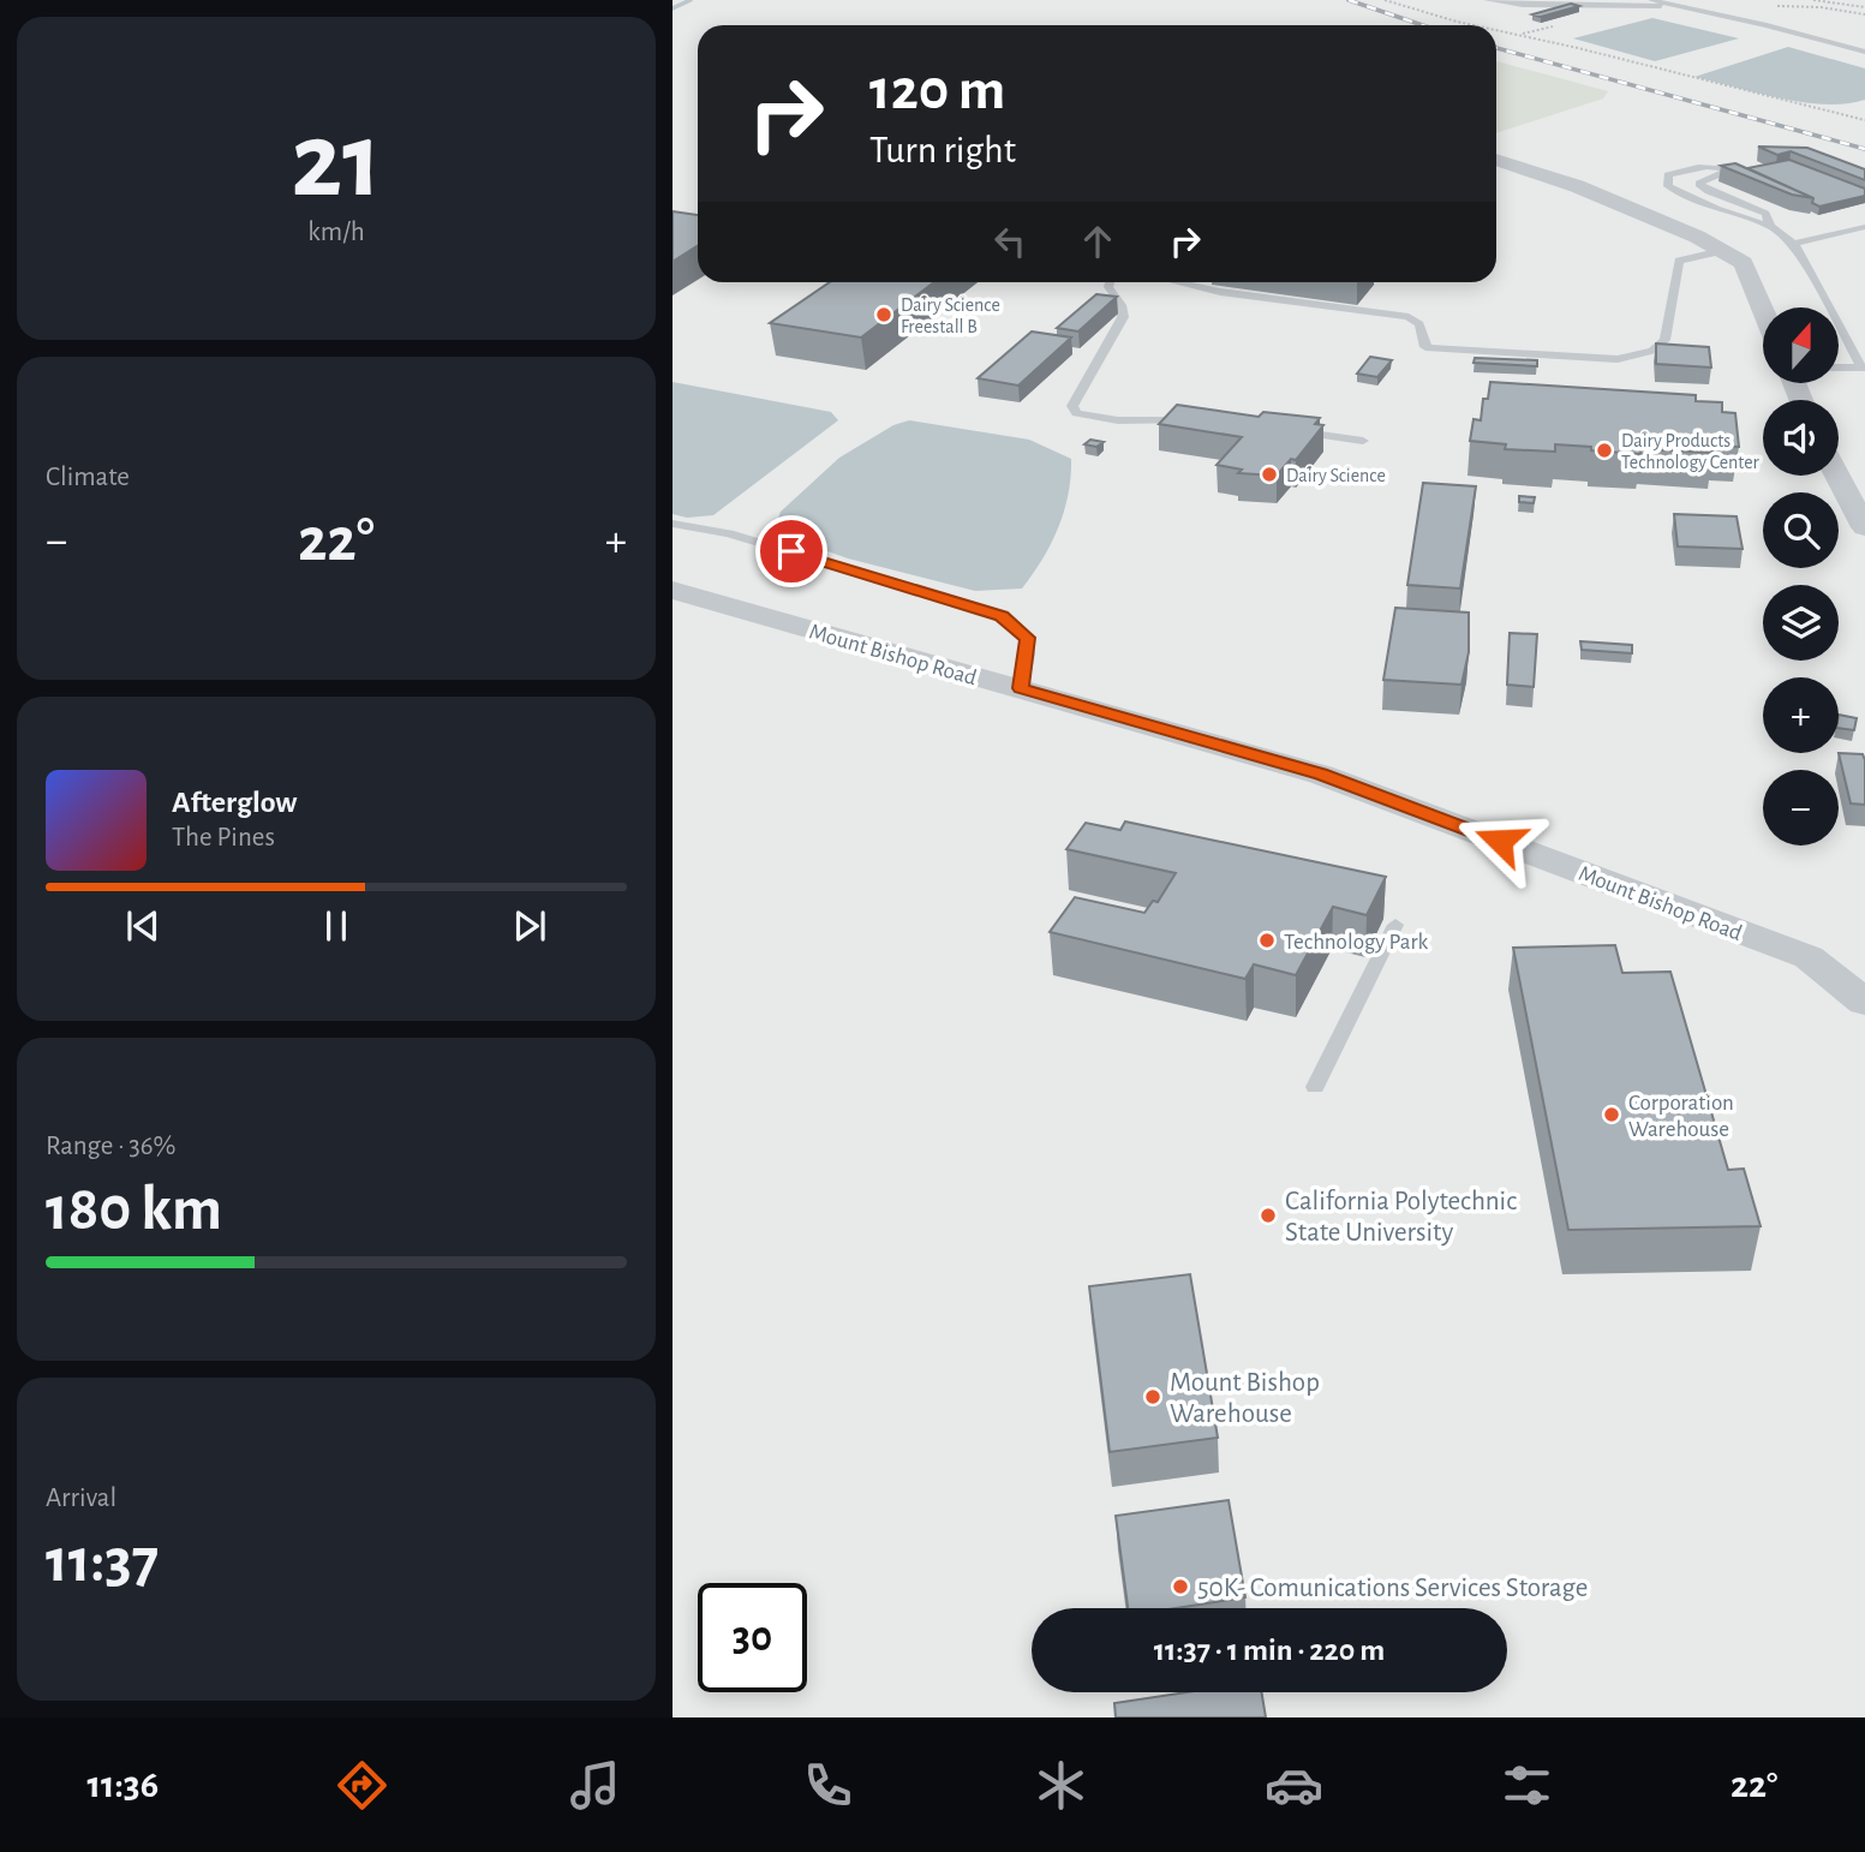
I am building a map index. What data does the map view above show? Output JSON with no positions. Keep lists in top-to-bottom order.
{
  "streets": {
    "street": ["Mount Bishop Road"]
  },
  "places": [
    "Dairy Science Freestall B",
    "Dairy Products Technology Center",
    "Dairy Science",
    "Technology Park",
    "Corporation Warehouse",
    "California Polytechnic State University",
    "Mount Bishop Warehouse",
    "50K- Comunications Services Storage"
  ],
  "north": "top",
  "page": {
    "tile": [
      ["21", "km/h"],
      "Climate",
      ["Range · 36%", "180 km"],
      ["Arrival", "11:37"]
    ],
    "turn": ["120 m", "Turn right"],
    "map_buttons": ["+", "−"],
    "heat": ["−", "22°", "+"],
    "song": ["Afterglow", "The Pines"],
    "limit": "30",
    "trip": "11:37 · 1 min · 220 m",
    "tabs": ["11:36", "22°"]
  }
}
